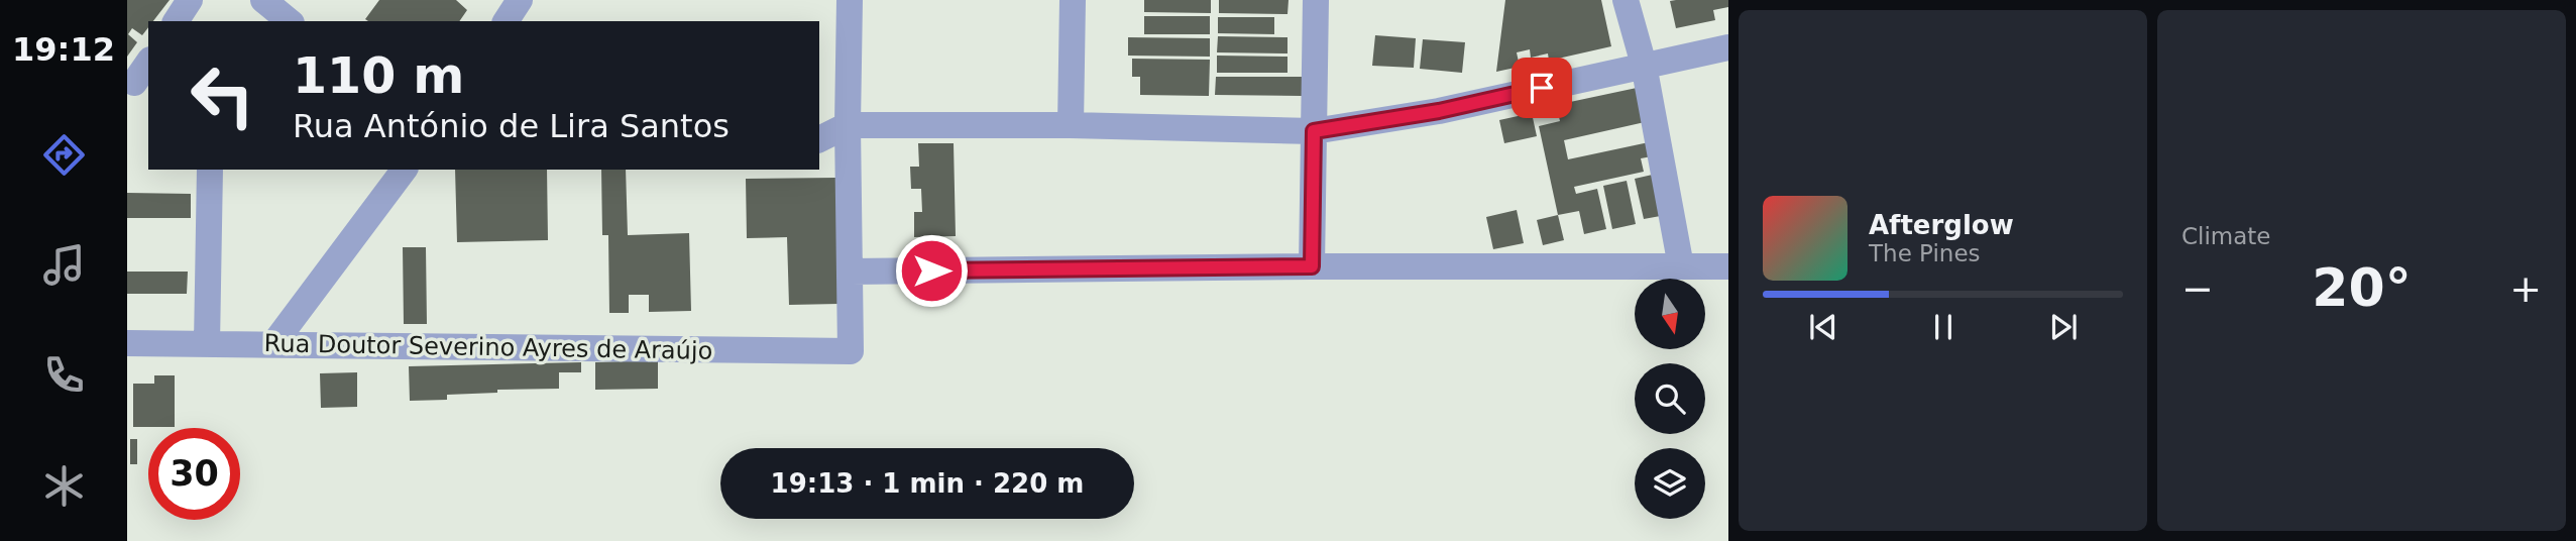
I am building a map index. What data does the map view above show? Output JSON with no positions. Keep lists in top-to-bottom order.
{
  "streets": {
    "street": ["Rua Doutor Severino Ayres de Araújo"]
  },
  "north": "bottom",
  "page": {
    "tabs": "19:12",
    "tile": "Climate",
    "turn": ["110 m", "Rua António de Lira Santos"],
    "song": ["Afterglow", "The Pines"],
    "heat": ["−", "20°", "+"],
    "limit": "30",
    "trip": "19:13 · 1 min · 220 m"
  }
}
